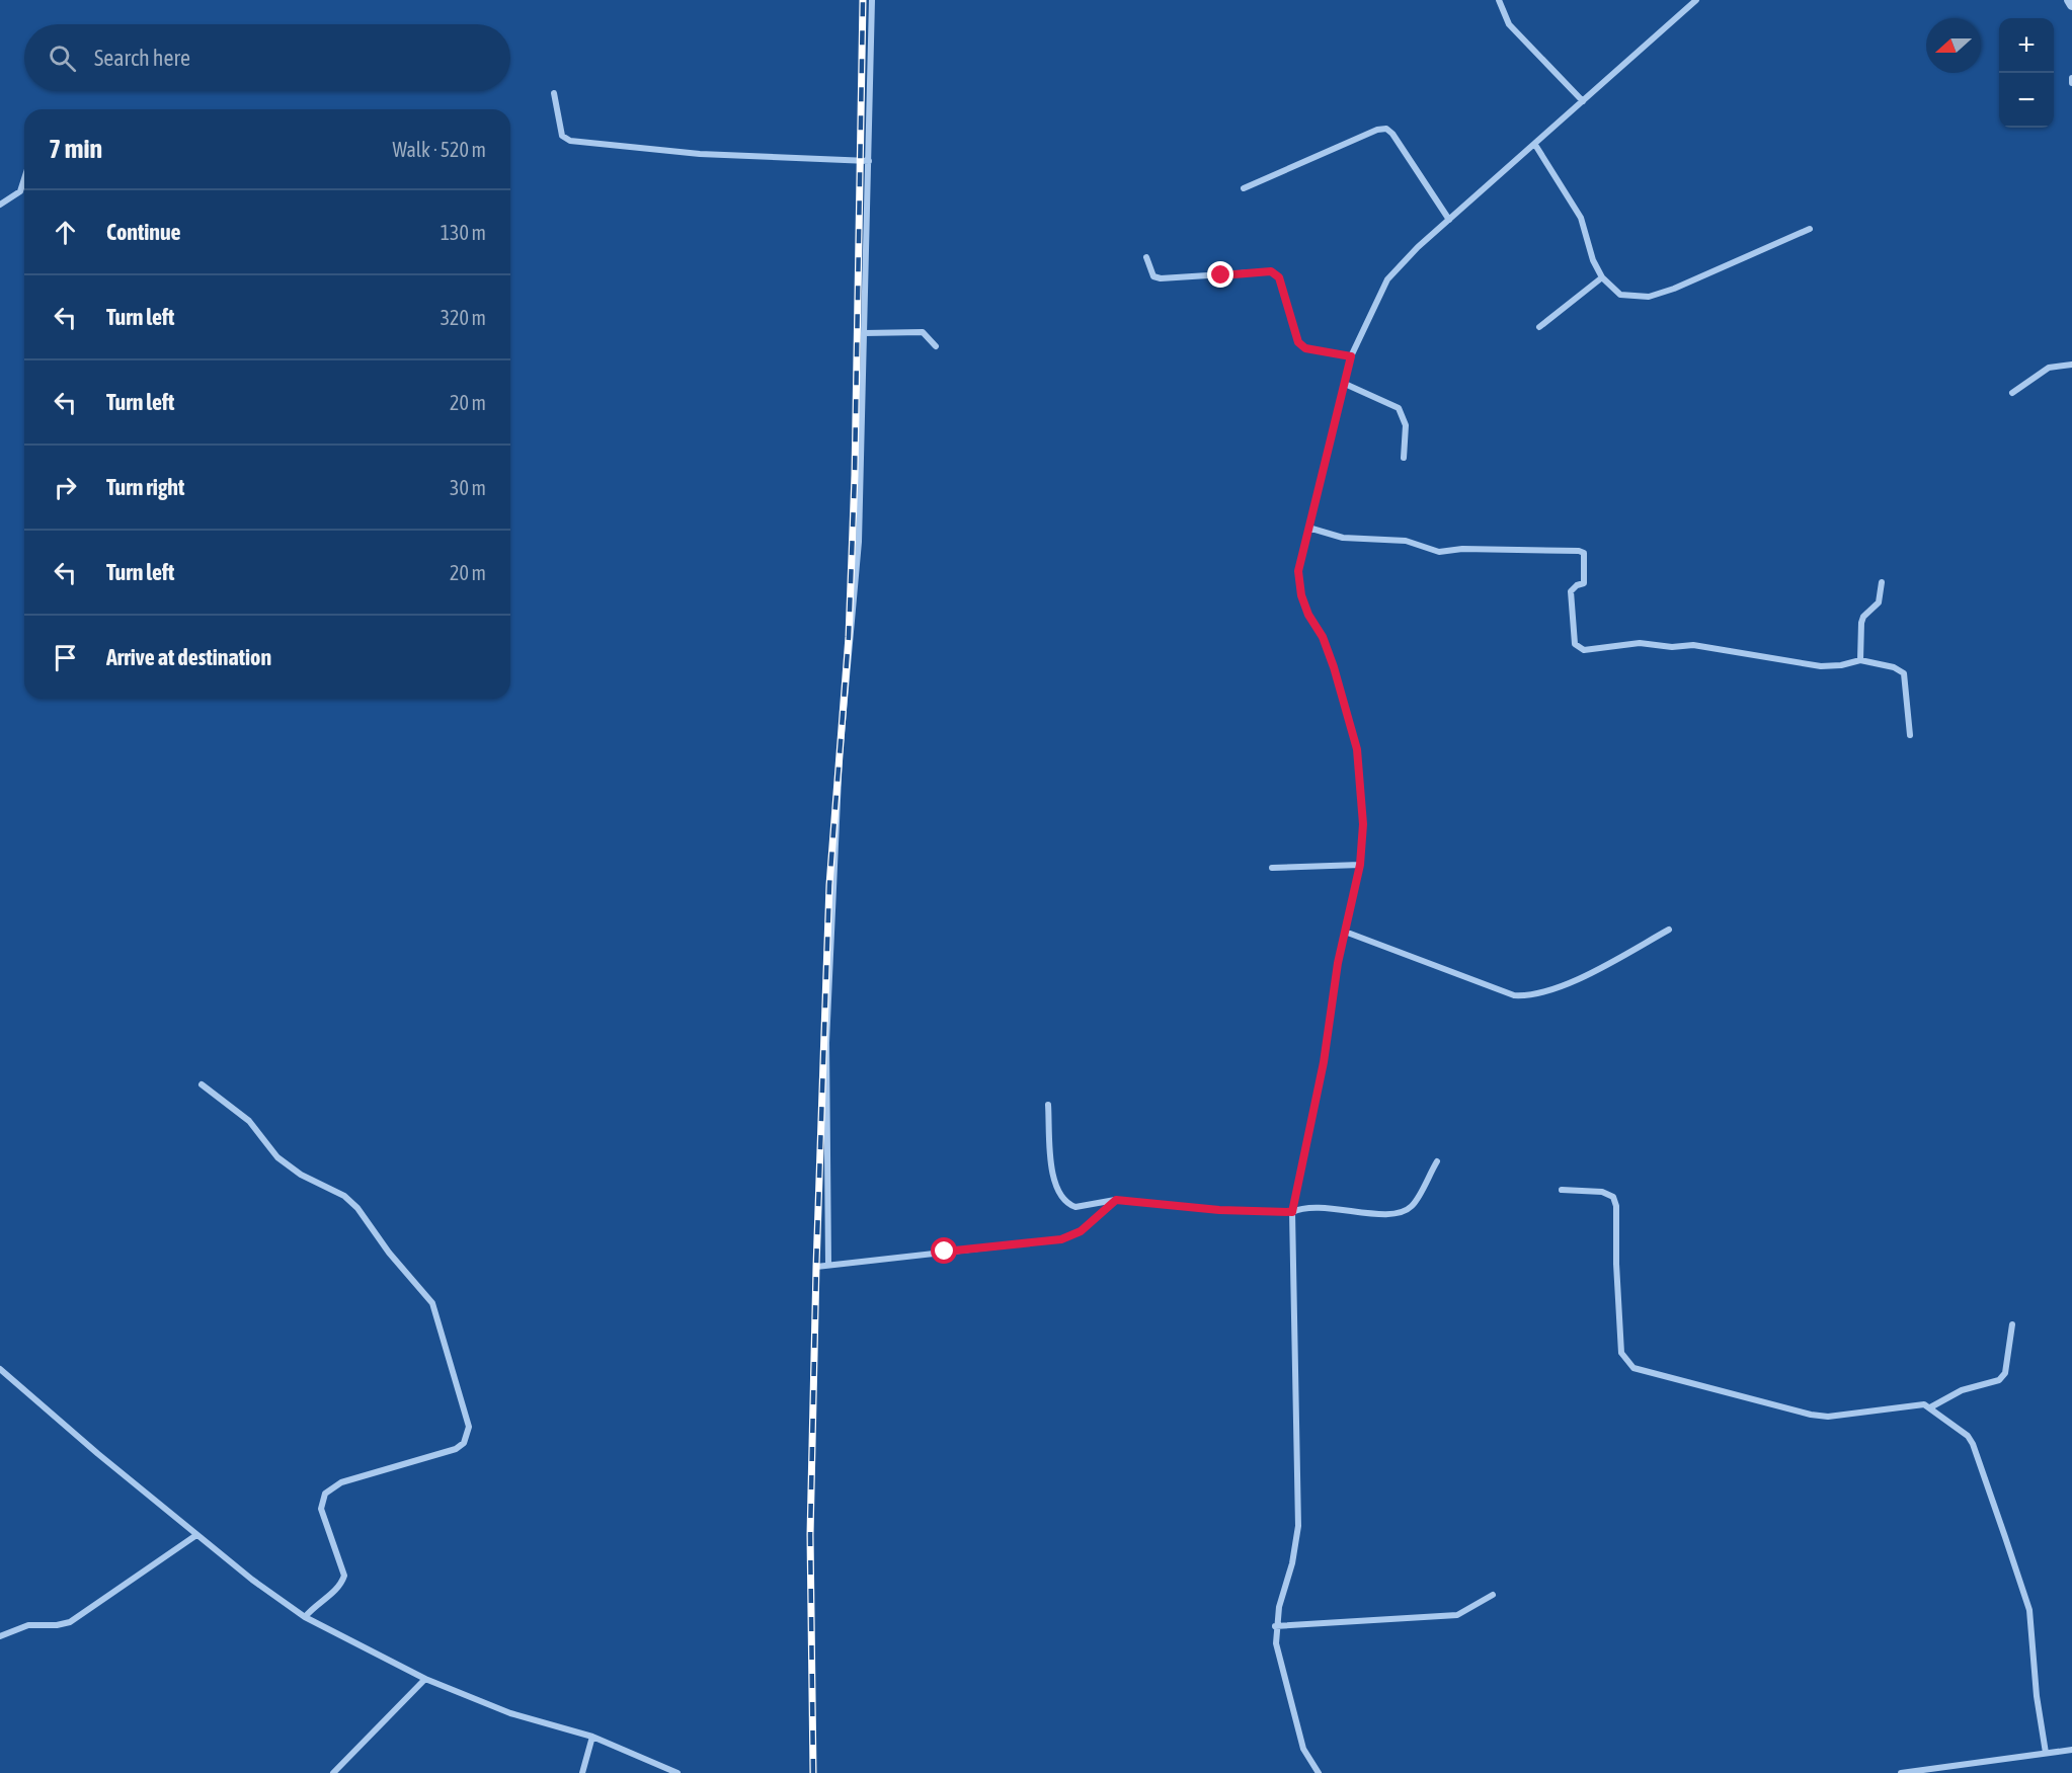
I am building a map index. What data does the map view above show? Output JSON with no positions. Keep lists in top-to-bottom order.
{
  "north": "left",
  "page": {
    "map_buttons": ["+", "−"],
    "search": "Search here",
    "heading": ["7 min", "Walk · 520 m"],
    "list": [
      ["Continue", "130 m"],
      ["Turn left", "320 m"],
      ["Turn left", "20 m"],
      ["Turn right", "30 m"],
      ["Turn left", "20 m"],
      "Arrive at destination"
    ]
  }
}
